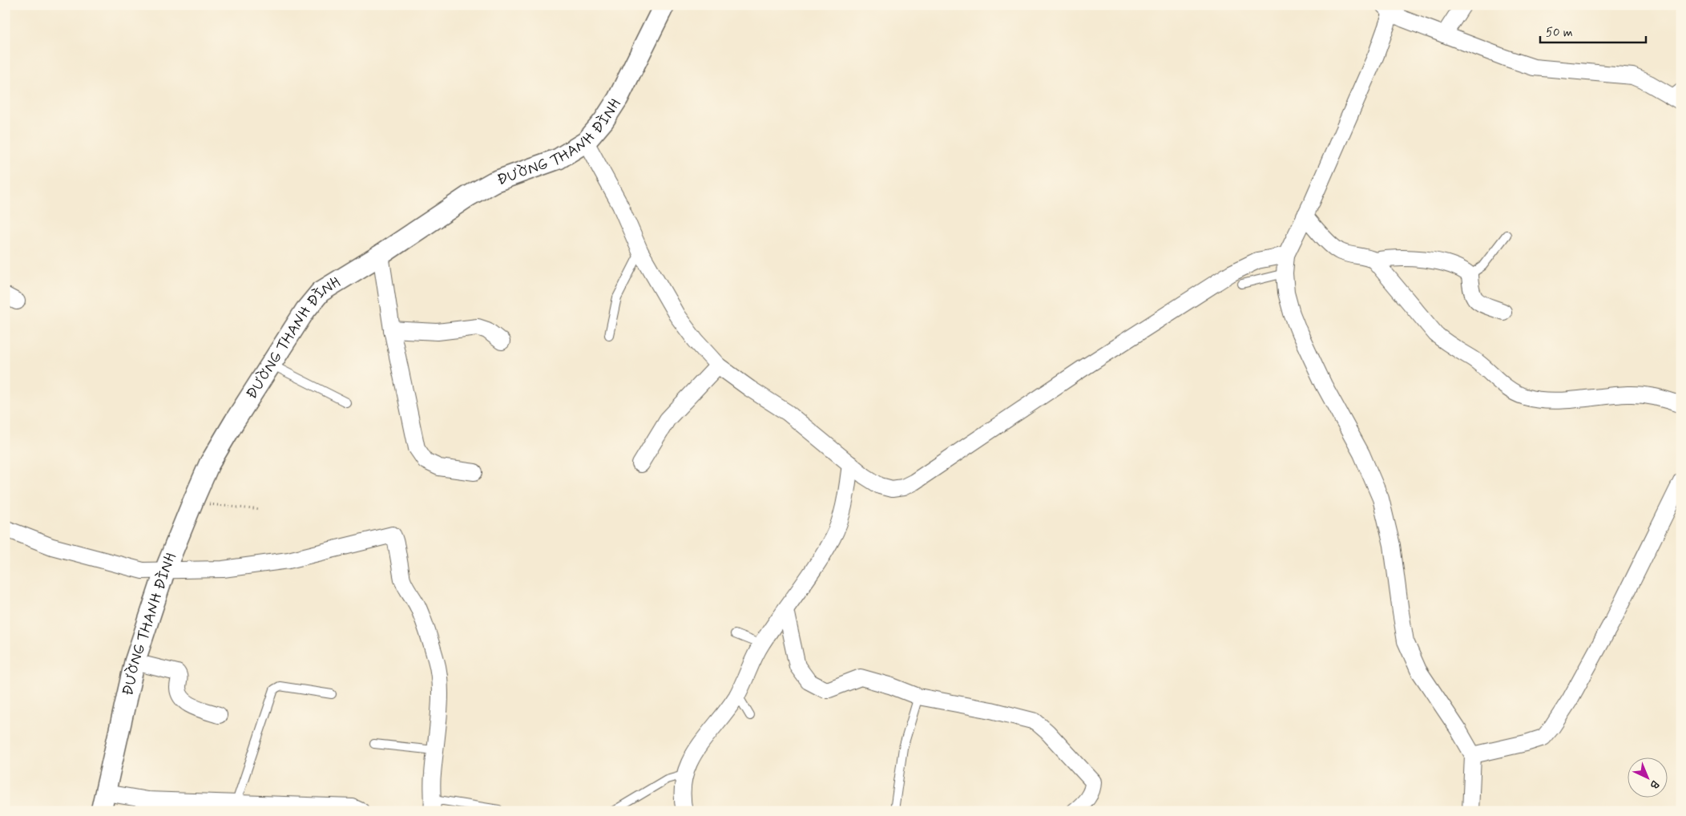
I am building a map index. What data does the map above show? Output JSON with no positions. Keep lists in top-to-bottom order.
{
  "streets": {
    "street": ["ĐƯỜNG THANH ĐÌNH"]
  },
  "scale_bar": "50 m",
  "north": "bottom right"
}
